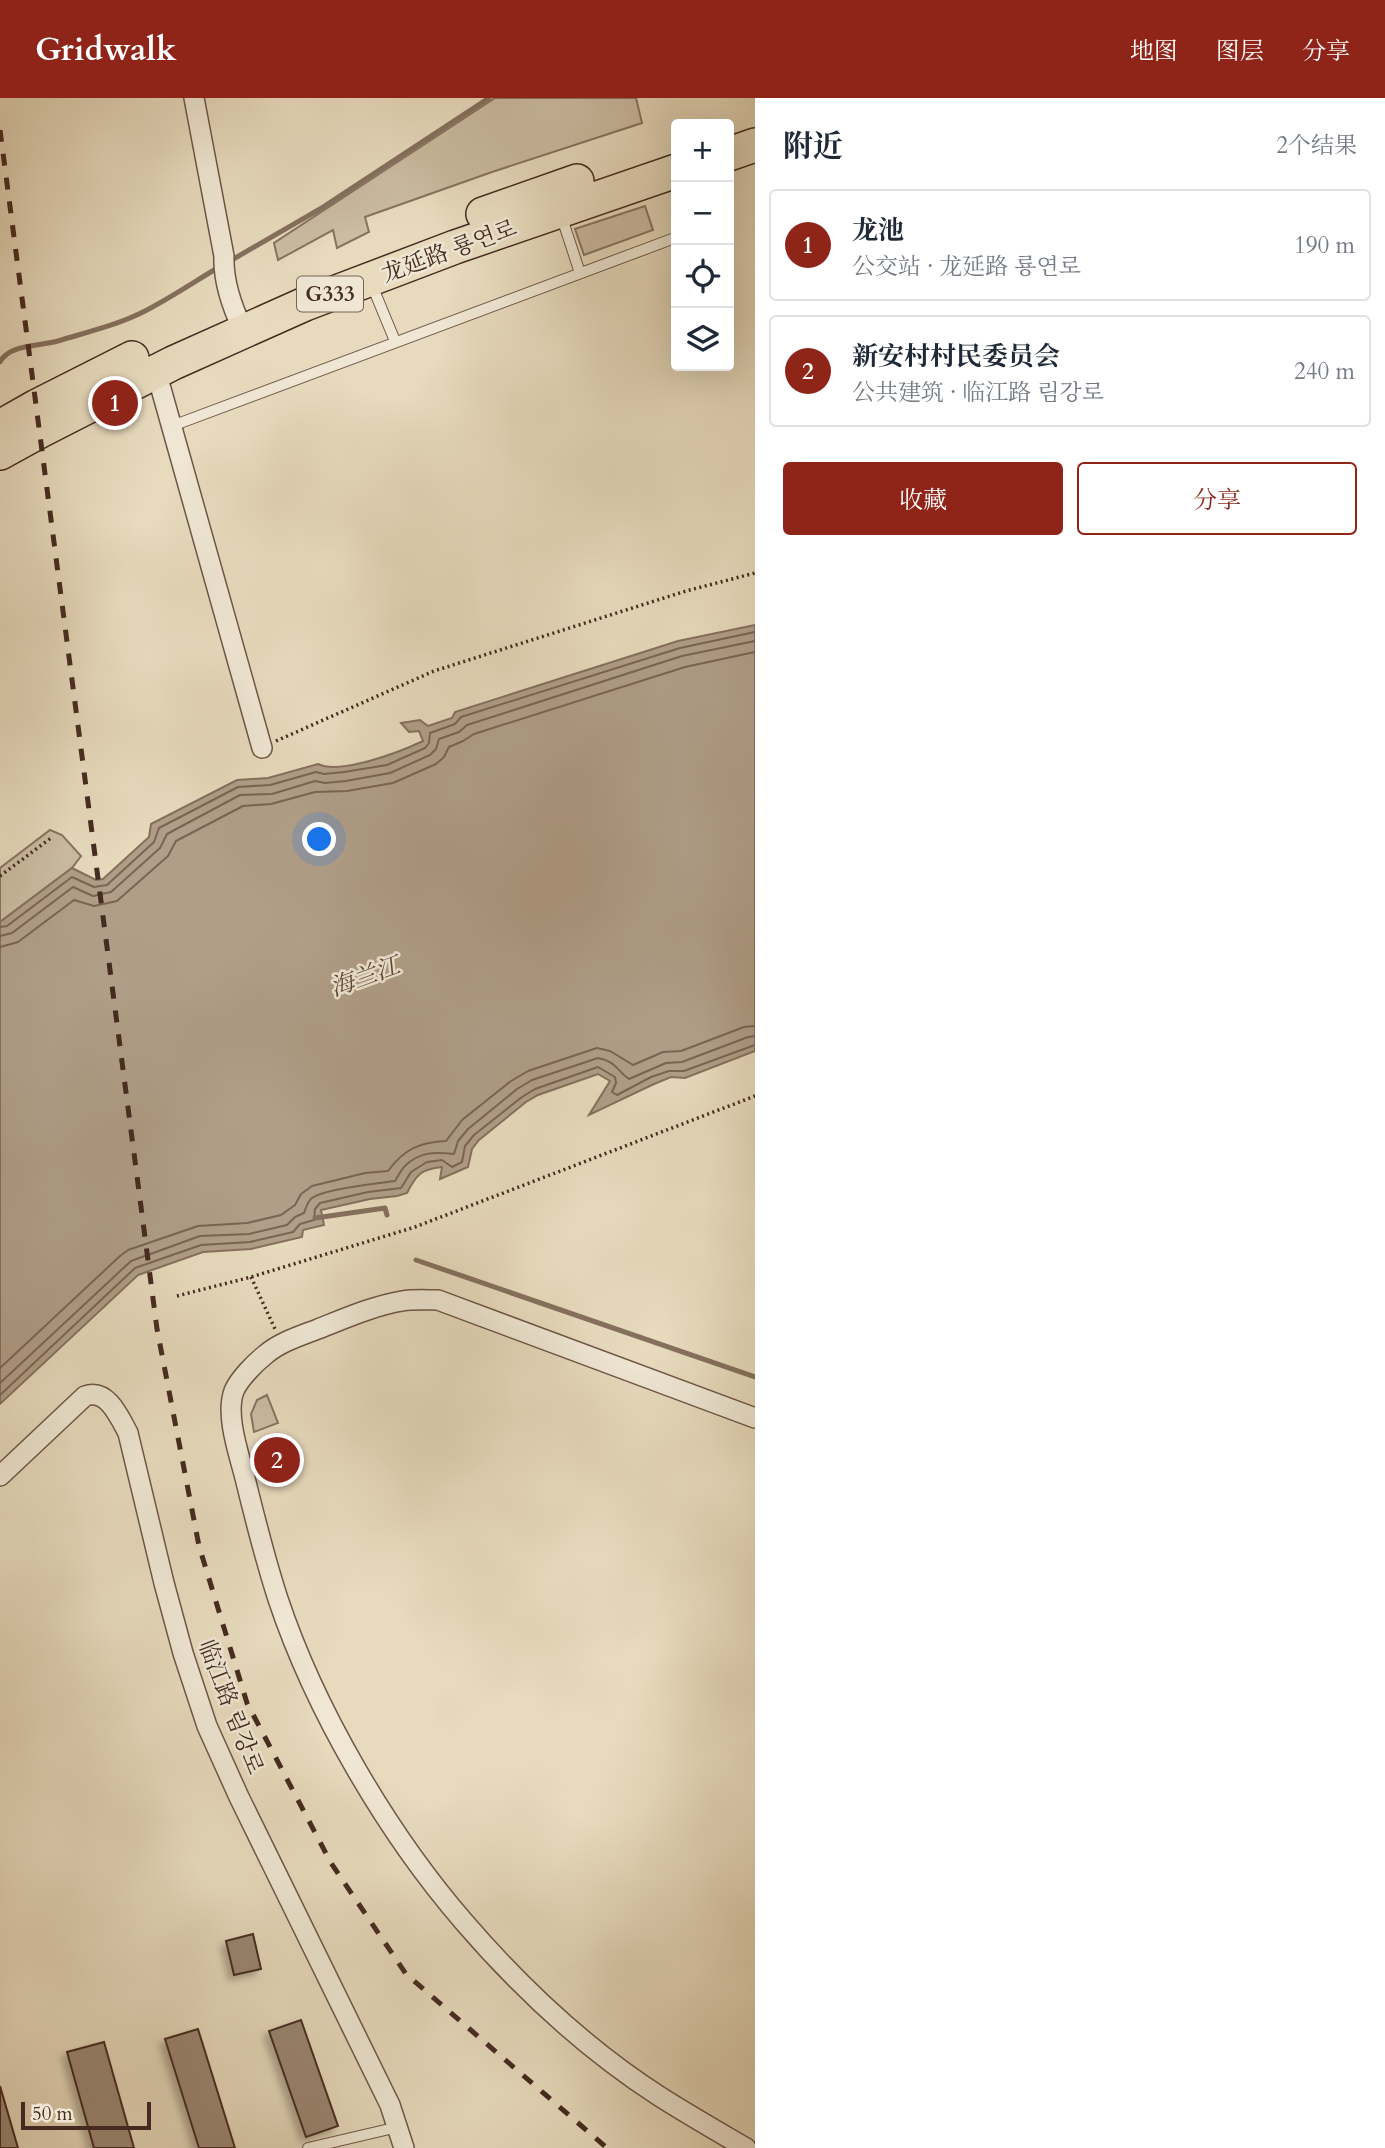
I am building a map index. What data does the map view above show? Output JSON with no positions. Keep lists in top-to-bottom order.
{
  "streets": {
    "highway": ["龙延路 룡연로", "G333"],
    "street": ["临江路 림강로"]
  },
  "water": ["海兰江"],
  "scale_bar": "50 m",
  "page": {
    "header": "Gridwalk",
    "nav": ["地图", "图层", "分享"],
    "heading": ["附近", "2个结果"],
    "map_buttons": ["+", "−"],
    "list": [
      {
        "mark": "1",
        "name": "龙池",
        "note": "公交站 · 龙延路 룡연로",
        "value": "190 m"
      },
      {
        "mark": "2",
        "name": "新安村村民委员会",
        "note": "公共建筑 · 临江路 림강로",
        "value": "240 m"
      }
    ],
    "pins": ["1", "2"],
    "buttons": ["收藏", "分享"],
    "scale": "50 m"
  }
}
